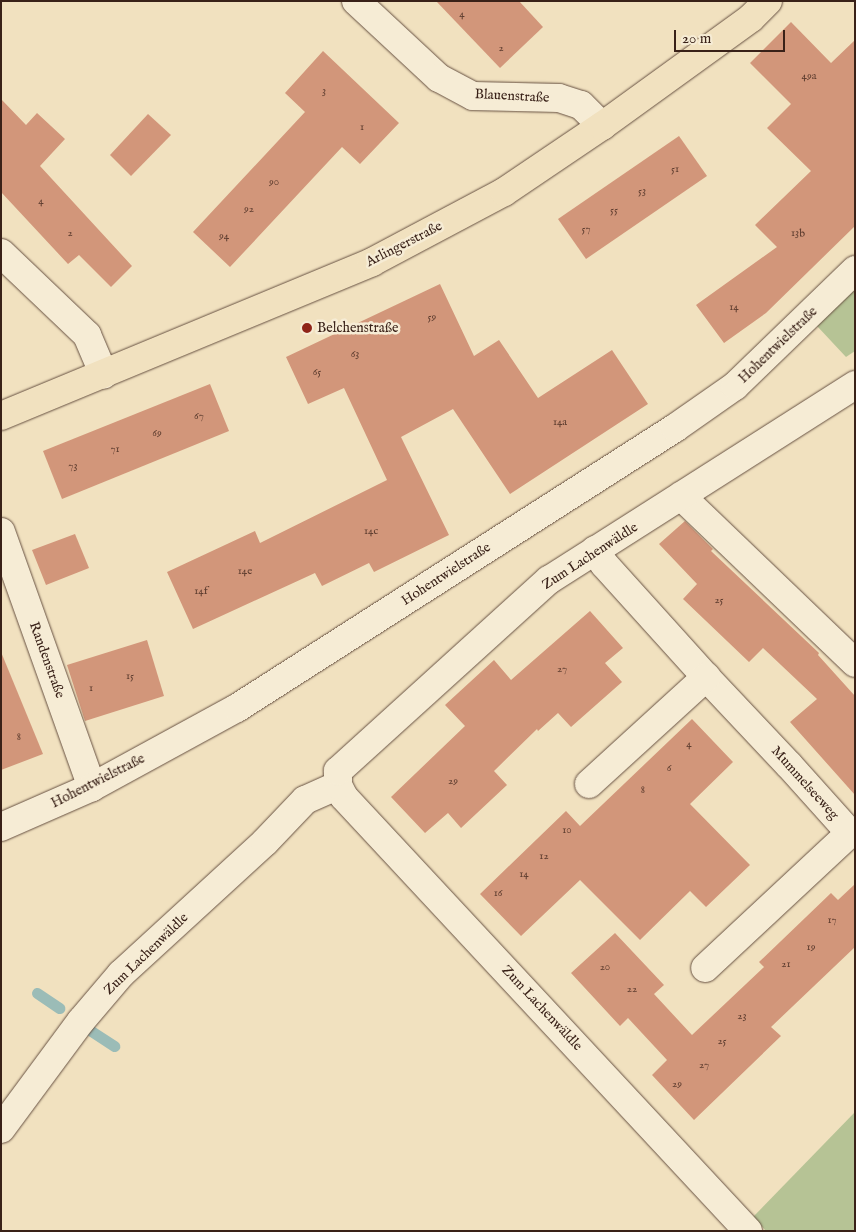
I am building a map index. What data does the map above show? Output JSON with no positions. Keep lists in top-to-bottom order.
{
  "streets": {
    "main road": ["Arlingerstraße"],
    "street": [
      "Blauenstraße",
      "Hohentwielstraße",
      "Zum Lachenwäldle",
      "Randenstraße",
      "Mummelseeweg"
    ]
  },
  "crossings": [
    ["Blauenstraße", "Arlingerstraße"],
    ["Hohentwielstraße", "Randenstraße"],
    ["Zum Lachenwäldle", "Mummelseeweg"]
  ],
  "places": ["Belchenstraße"],
  "house_numbers": [
    "4",
    "2",
    "49a",
    "3",
    "1",
    "51",
    "90",
    "53",
    "4",
    "92",
    "55",
    "57",
    "2",
    "13b",
    "94",
    "14",
    "59",
    "63",
    "65",
    "67",
    "14a",
    "69",
    "71",
    "73",
    "14c",
    "14e",
    "14f",
    "25",
    "27",
    "15",
    "1",
    "8",
    "4",
    "6",
    "29",
    "8",
    "10",
    "12",
    "14",
    "16",
    "17",
    "19",
    "21",
    "20",
    "22",
    "23",
    "25",
    "27",
    "29"
  ],
  "scale_bar": "20 m"
}
